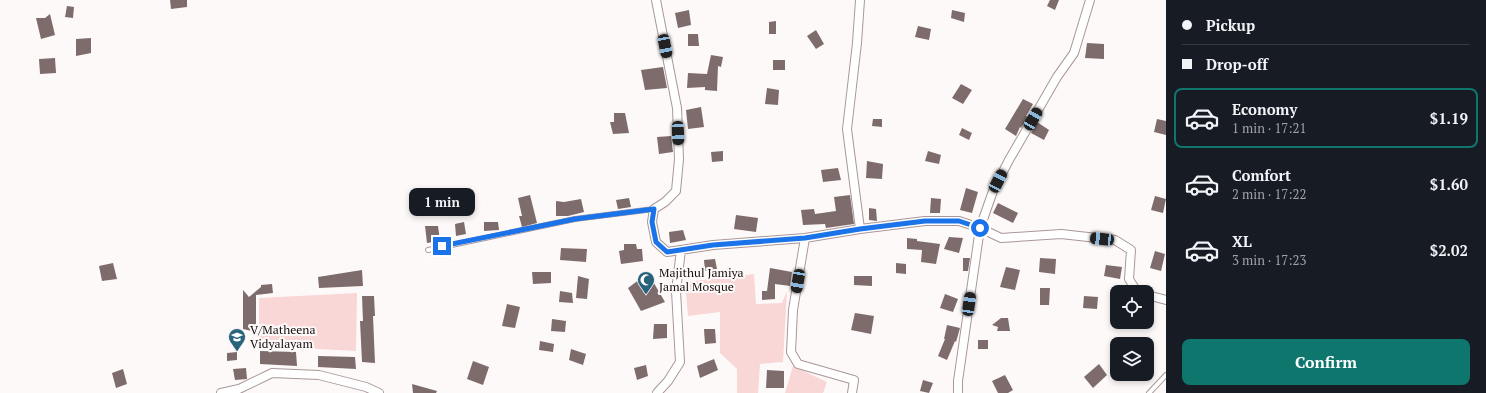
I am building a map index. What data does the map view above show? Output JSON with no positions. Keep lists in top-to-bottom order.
{
  "places": {
    "mosque": ["Majithul Jamiya Jamal Mosque"],
    "school or university": ["V/Matheena Vidyalayam"]
  },
  "page": {
    "banner": ["Pickup", "Drop-off"],
    "list": [
      {
        "name": "Economy",
        "note": "1 min · 17:21",
        "value": "$1.19"
      },
      {
        "name": "Comfort",
        "note": "2 min · 17:22",
        "value": "$1.60"
      },
      {
        "name": "XL",
        "note": "3 min · 17:23",
        "value": "$2.02"
      }
    ],
    "bubble": "1 min",
    "buttons": "Confirm"
  }
}
